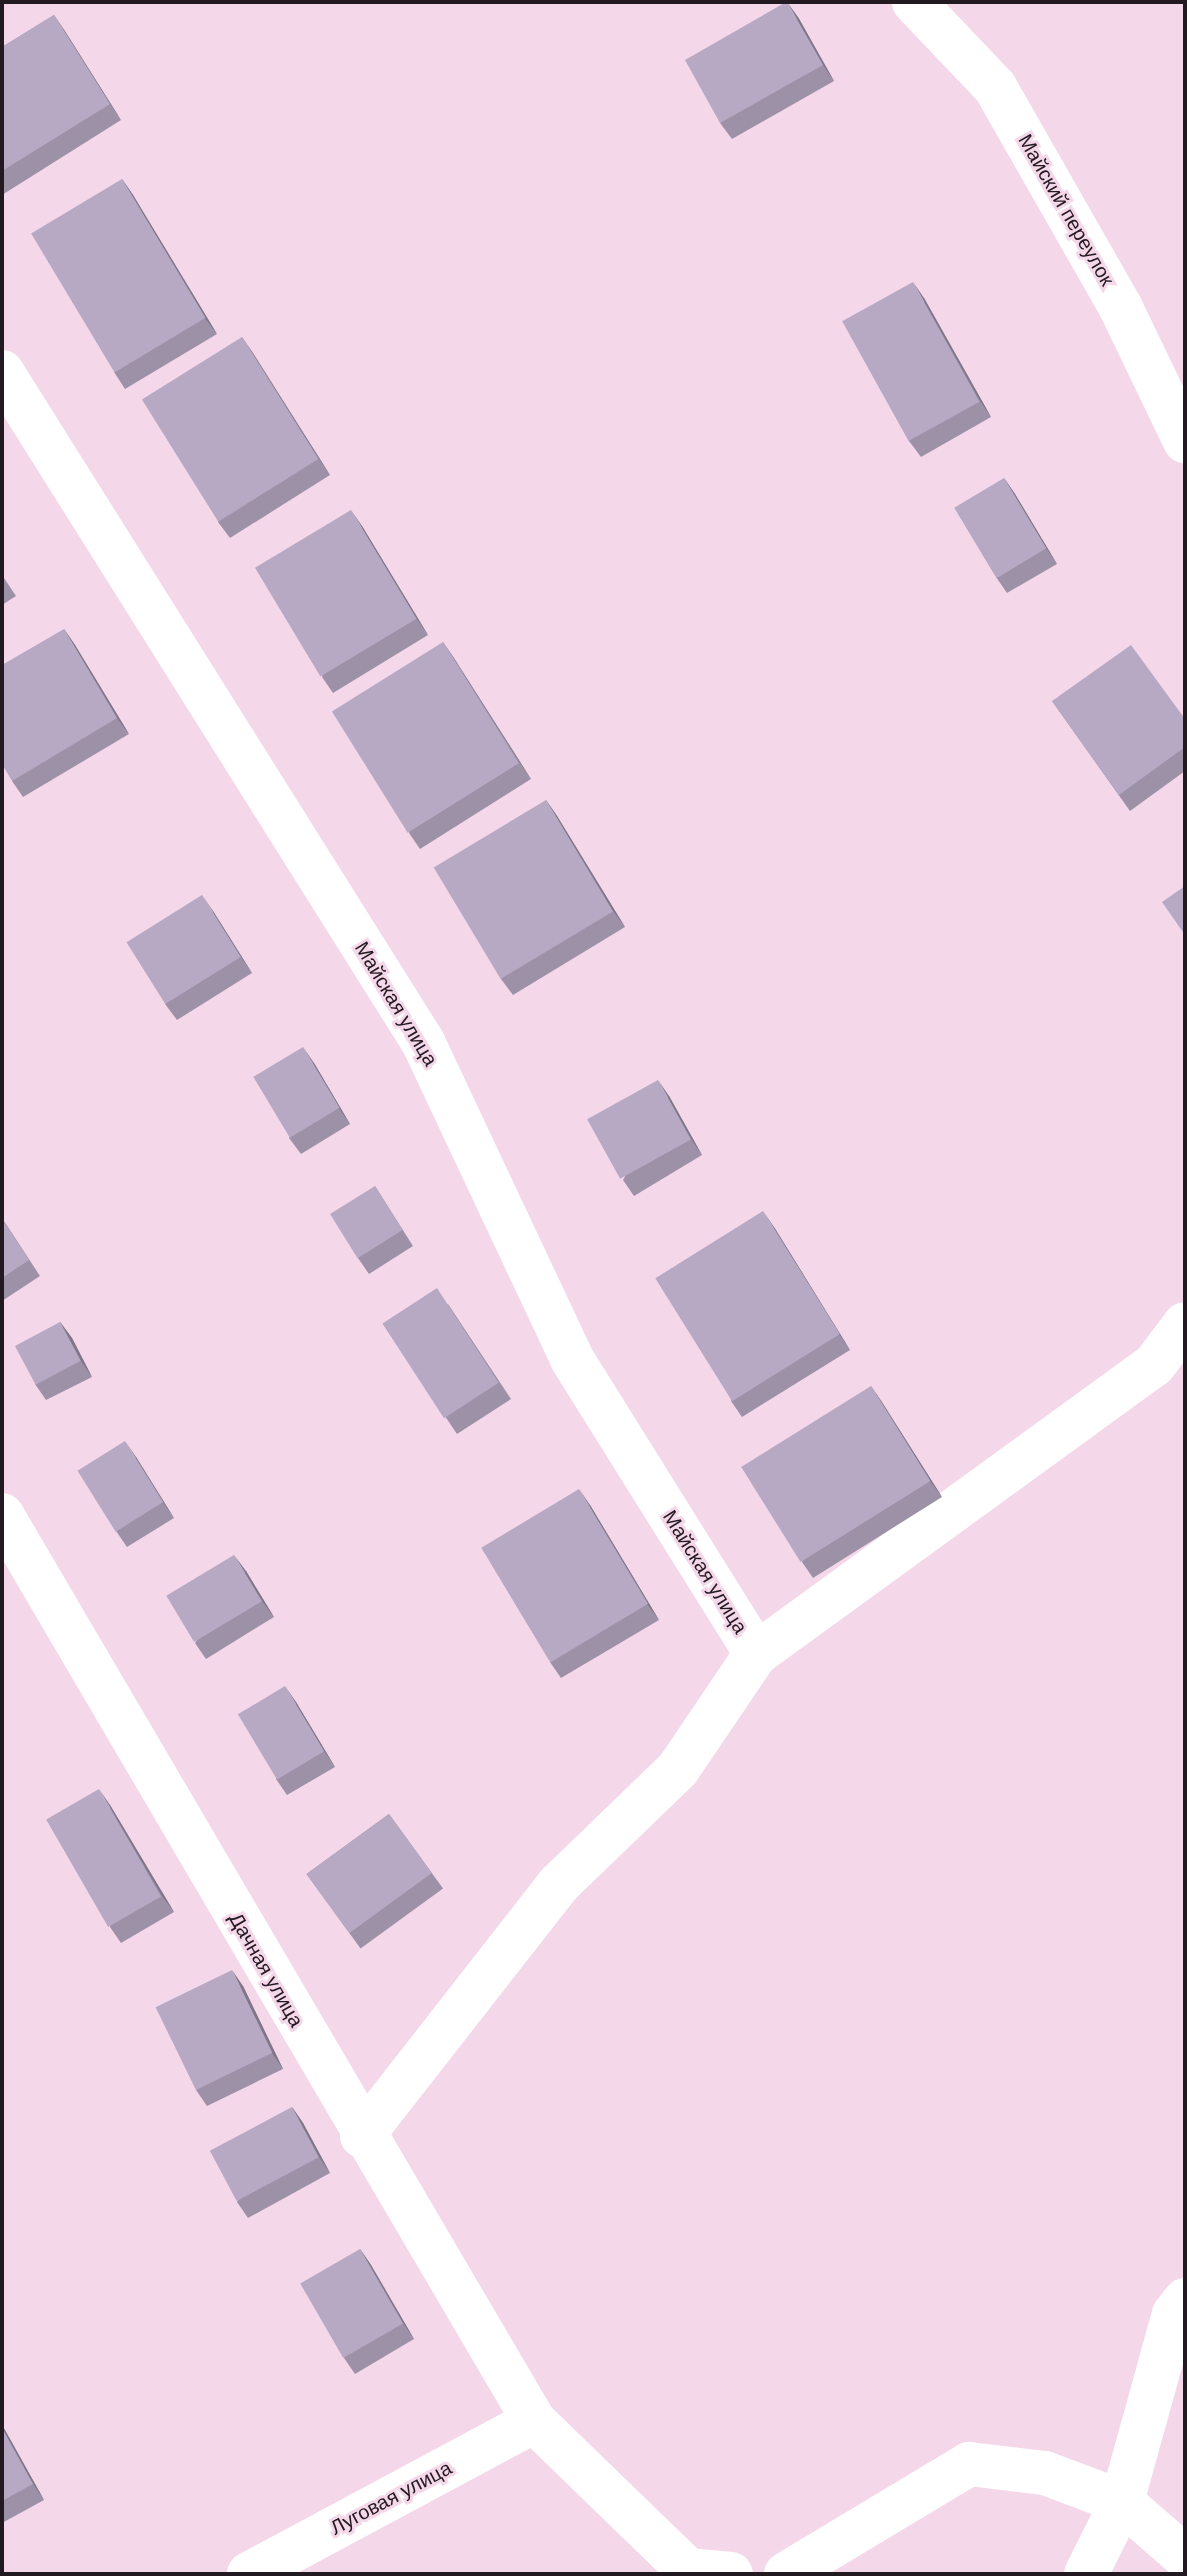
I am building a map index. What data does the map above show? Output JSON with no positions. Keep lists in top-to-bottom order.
{
  "streets": {
    "street": [
      "Майский переулок",
      "Майская улица",
      "Дачная улица",
      "Луговая улица"
    ]
  },
  "crossings": [
    ["Дачная улица", "Луговая улица"]
  ]
}
